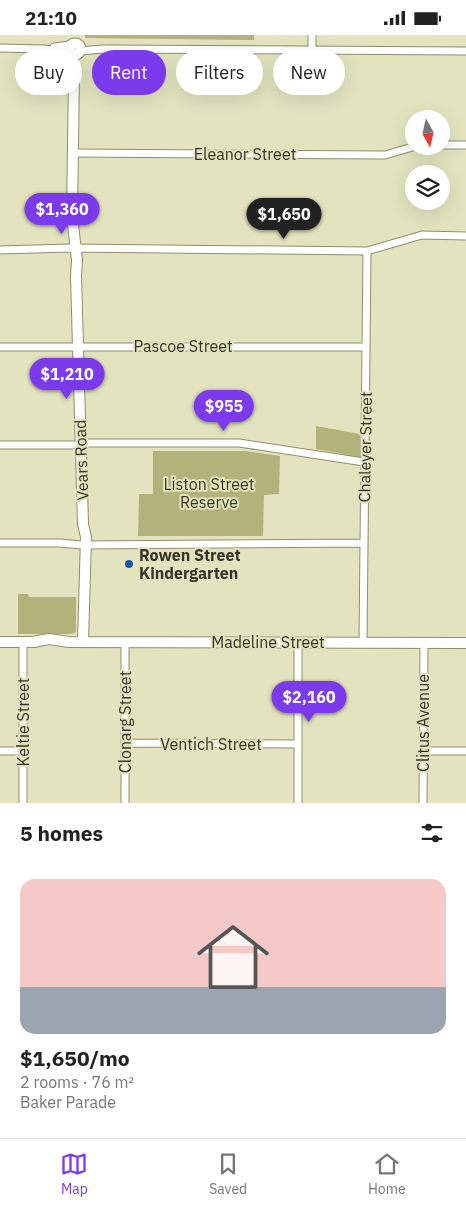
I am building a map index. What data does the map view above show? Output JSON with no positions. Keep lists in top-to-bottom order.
{
  "streets": {
    "street": [
      "Eleanor Street",
      "Pascoe Street",
      "Chaleyer Street",
      "Vears Road",
      "Madeline Street",
      "Keltie Street",
      "Clonarg Street",
      "Clitus Avenue",
      "Ventich Street"
    ]
  },
  "crossings": [
    ["Eleanor Street", "Vears Road"],
    ["Pascoe Street", "Chaleyer Street"],
    ["Pascoe Street", "Vears Road"],
    ["Chaleyer Street", "Madeline Street"],
    ["Vears Road", "Madeline Street"],
    ["Madeline Street", "Keltie Street"],
    ["Madeline Street", "Clonarg Street"],
    ["Madeline Street", "Clitus Avenue"],
    ["Clonarg Street", "Ventich Street"]
  ],
  "parks": ["Liston Street Reserve"],
  "places": ["Rowen Street Kindergarten"],
  "north": "bottom",
  "page": {
    "status": "21:10",
    "chip": [
      "Buy",
      "Rent",
      "Filters",
      "New"
    ],
    "price": [
      "$1,360",
      "$1,650",
      "$1,210",
      "$955",
      "$2,160"
    ],
    "heading": "5 homes",
    "list": [
      {
        "name": "$1,650/mo",
        "note": "2 rooms · 76 m² · Baker Parade"
      }
    ],
    "tabs": ["Map", "Saved", "Home"]
  }
}
